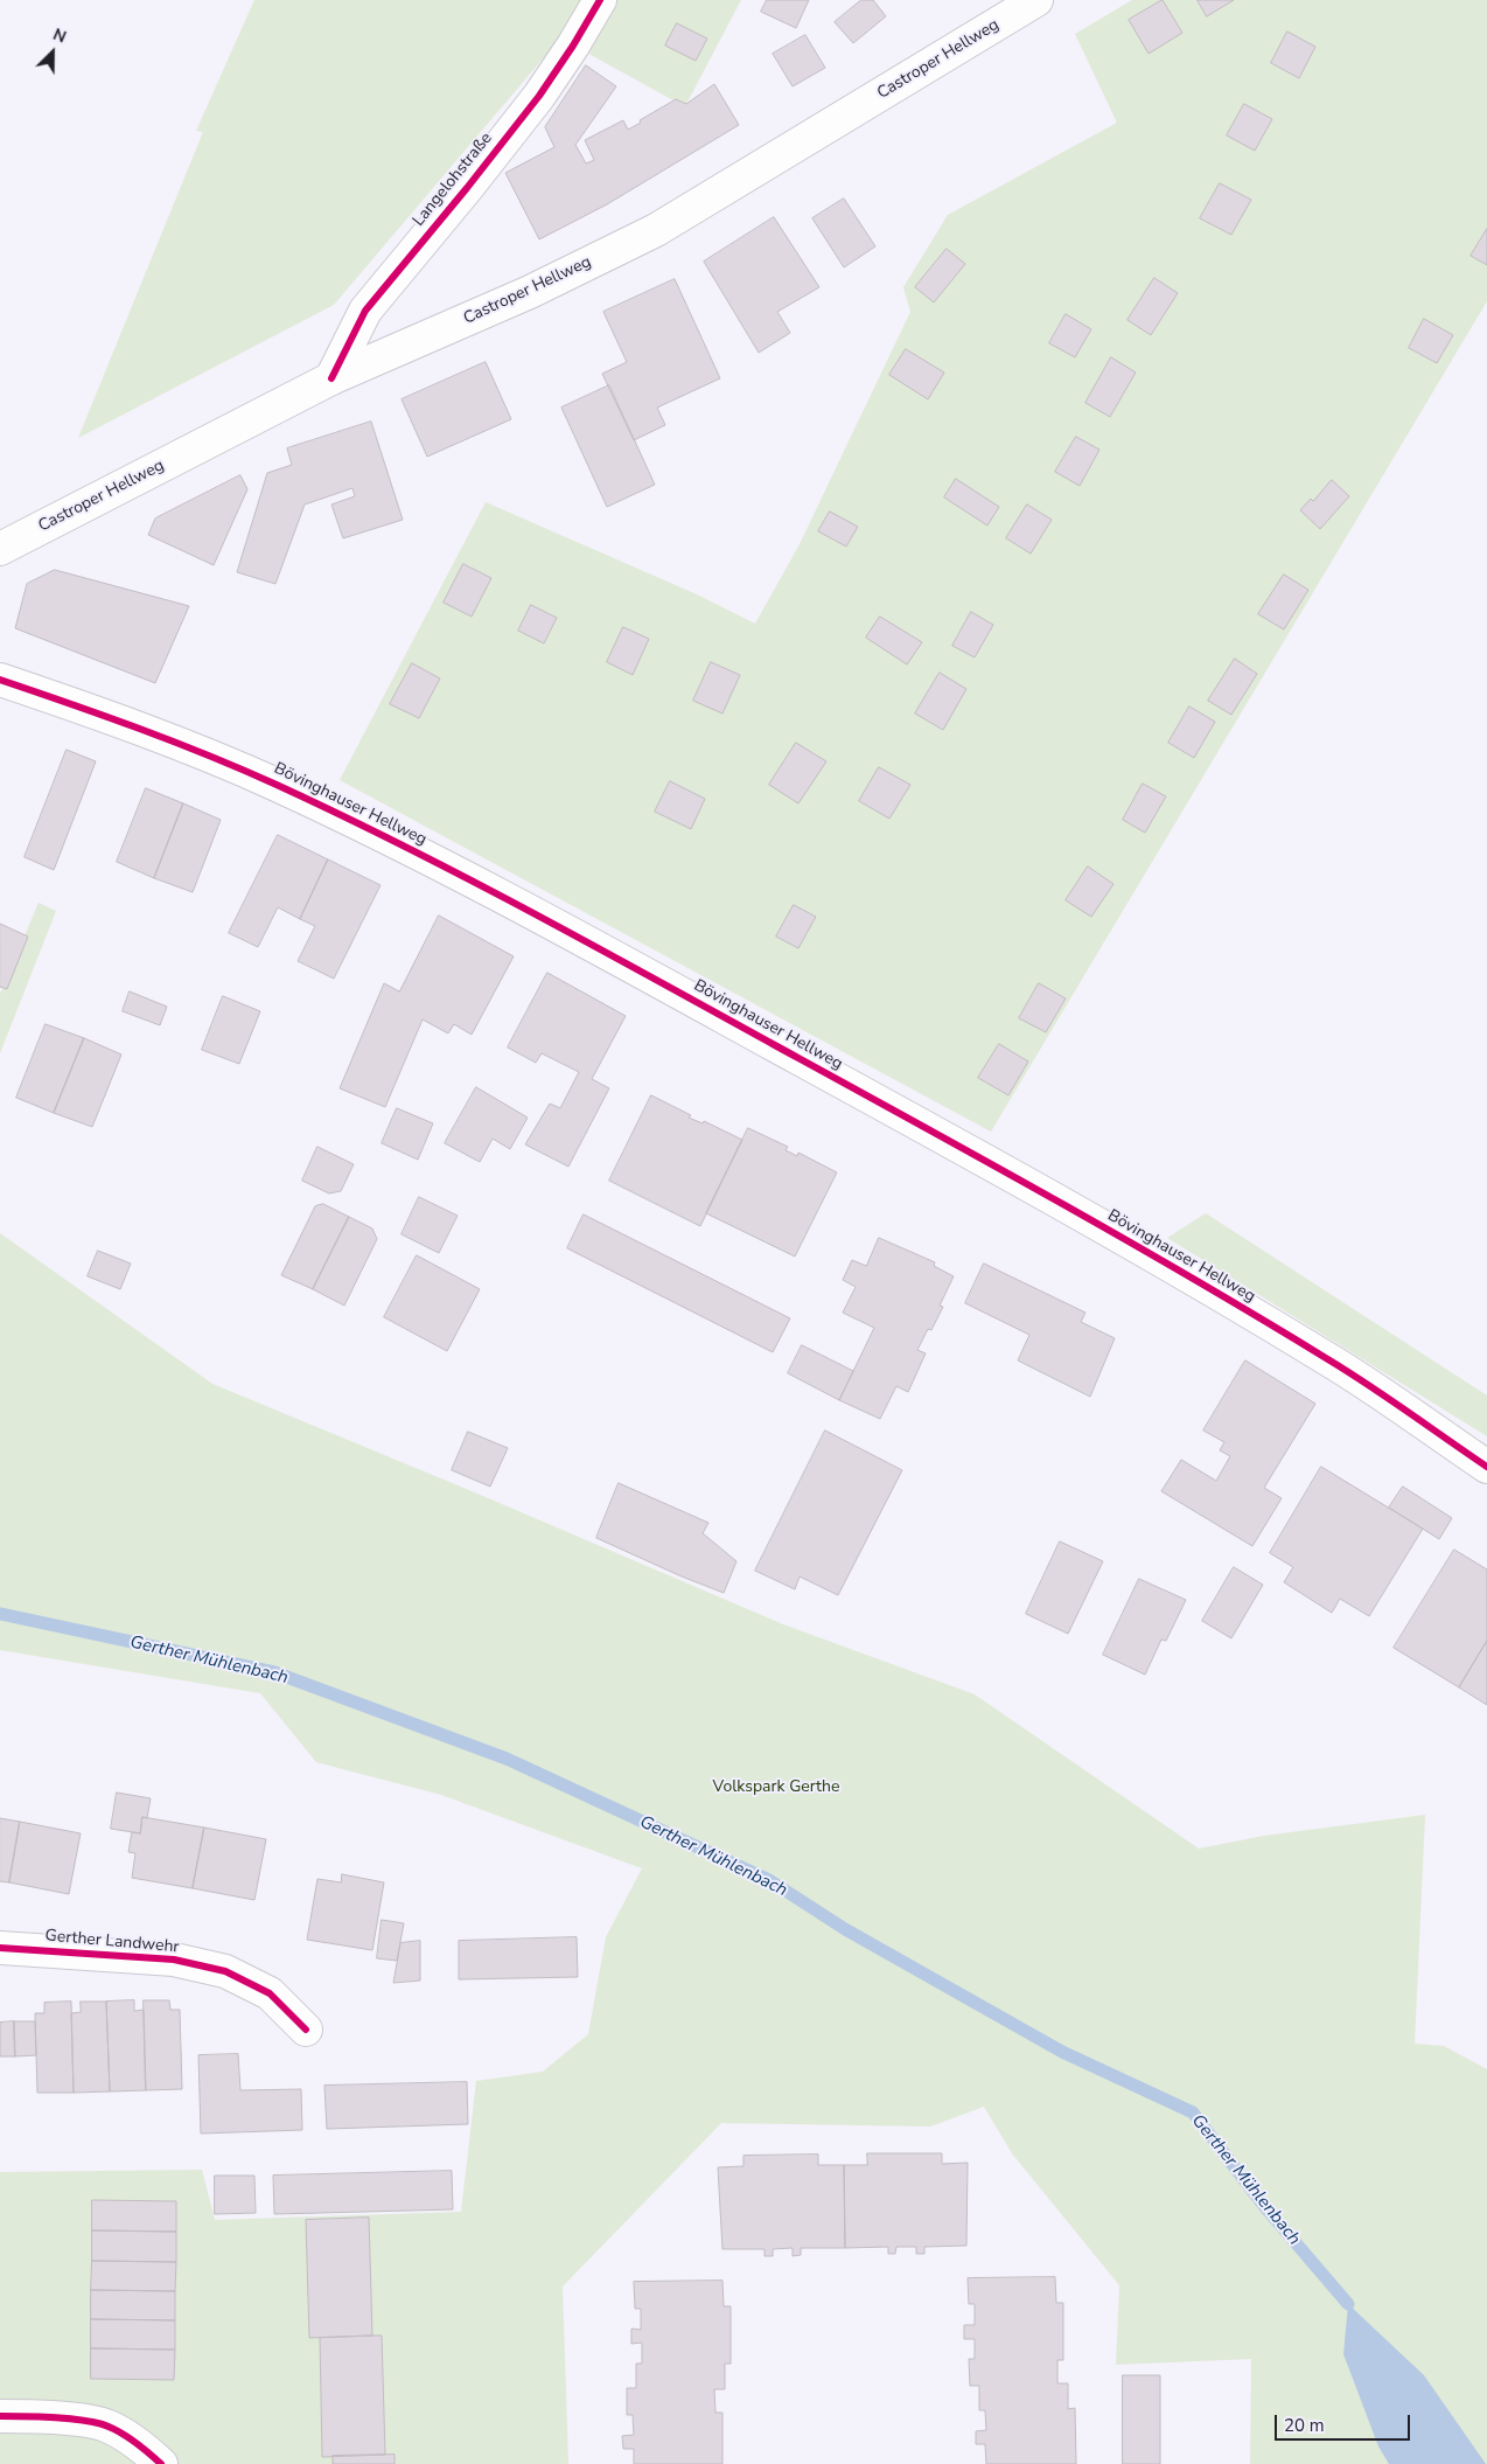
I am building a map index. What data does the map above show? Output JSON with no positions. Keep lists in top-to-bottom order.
{
  "streets": {
    "street": [
      "Castroper Hellweg",
      "Langelohstraße",
      "Bövinghauser Hellweg",
      "Gerther Landwehr"
    ]
  },
  "crossings": [
    ["Castroper Hellweg", "Langelohstraße"]
  ],
  "water": ["Gerther Mühlenbach"],
  "parks": ["Volkspark Gerthe"],
  "scale_bar": "20 m",
  "north": "top right"
}
